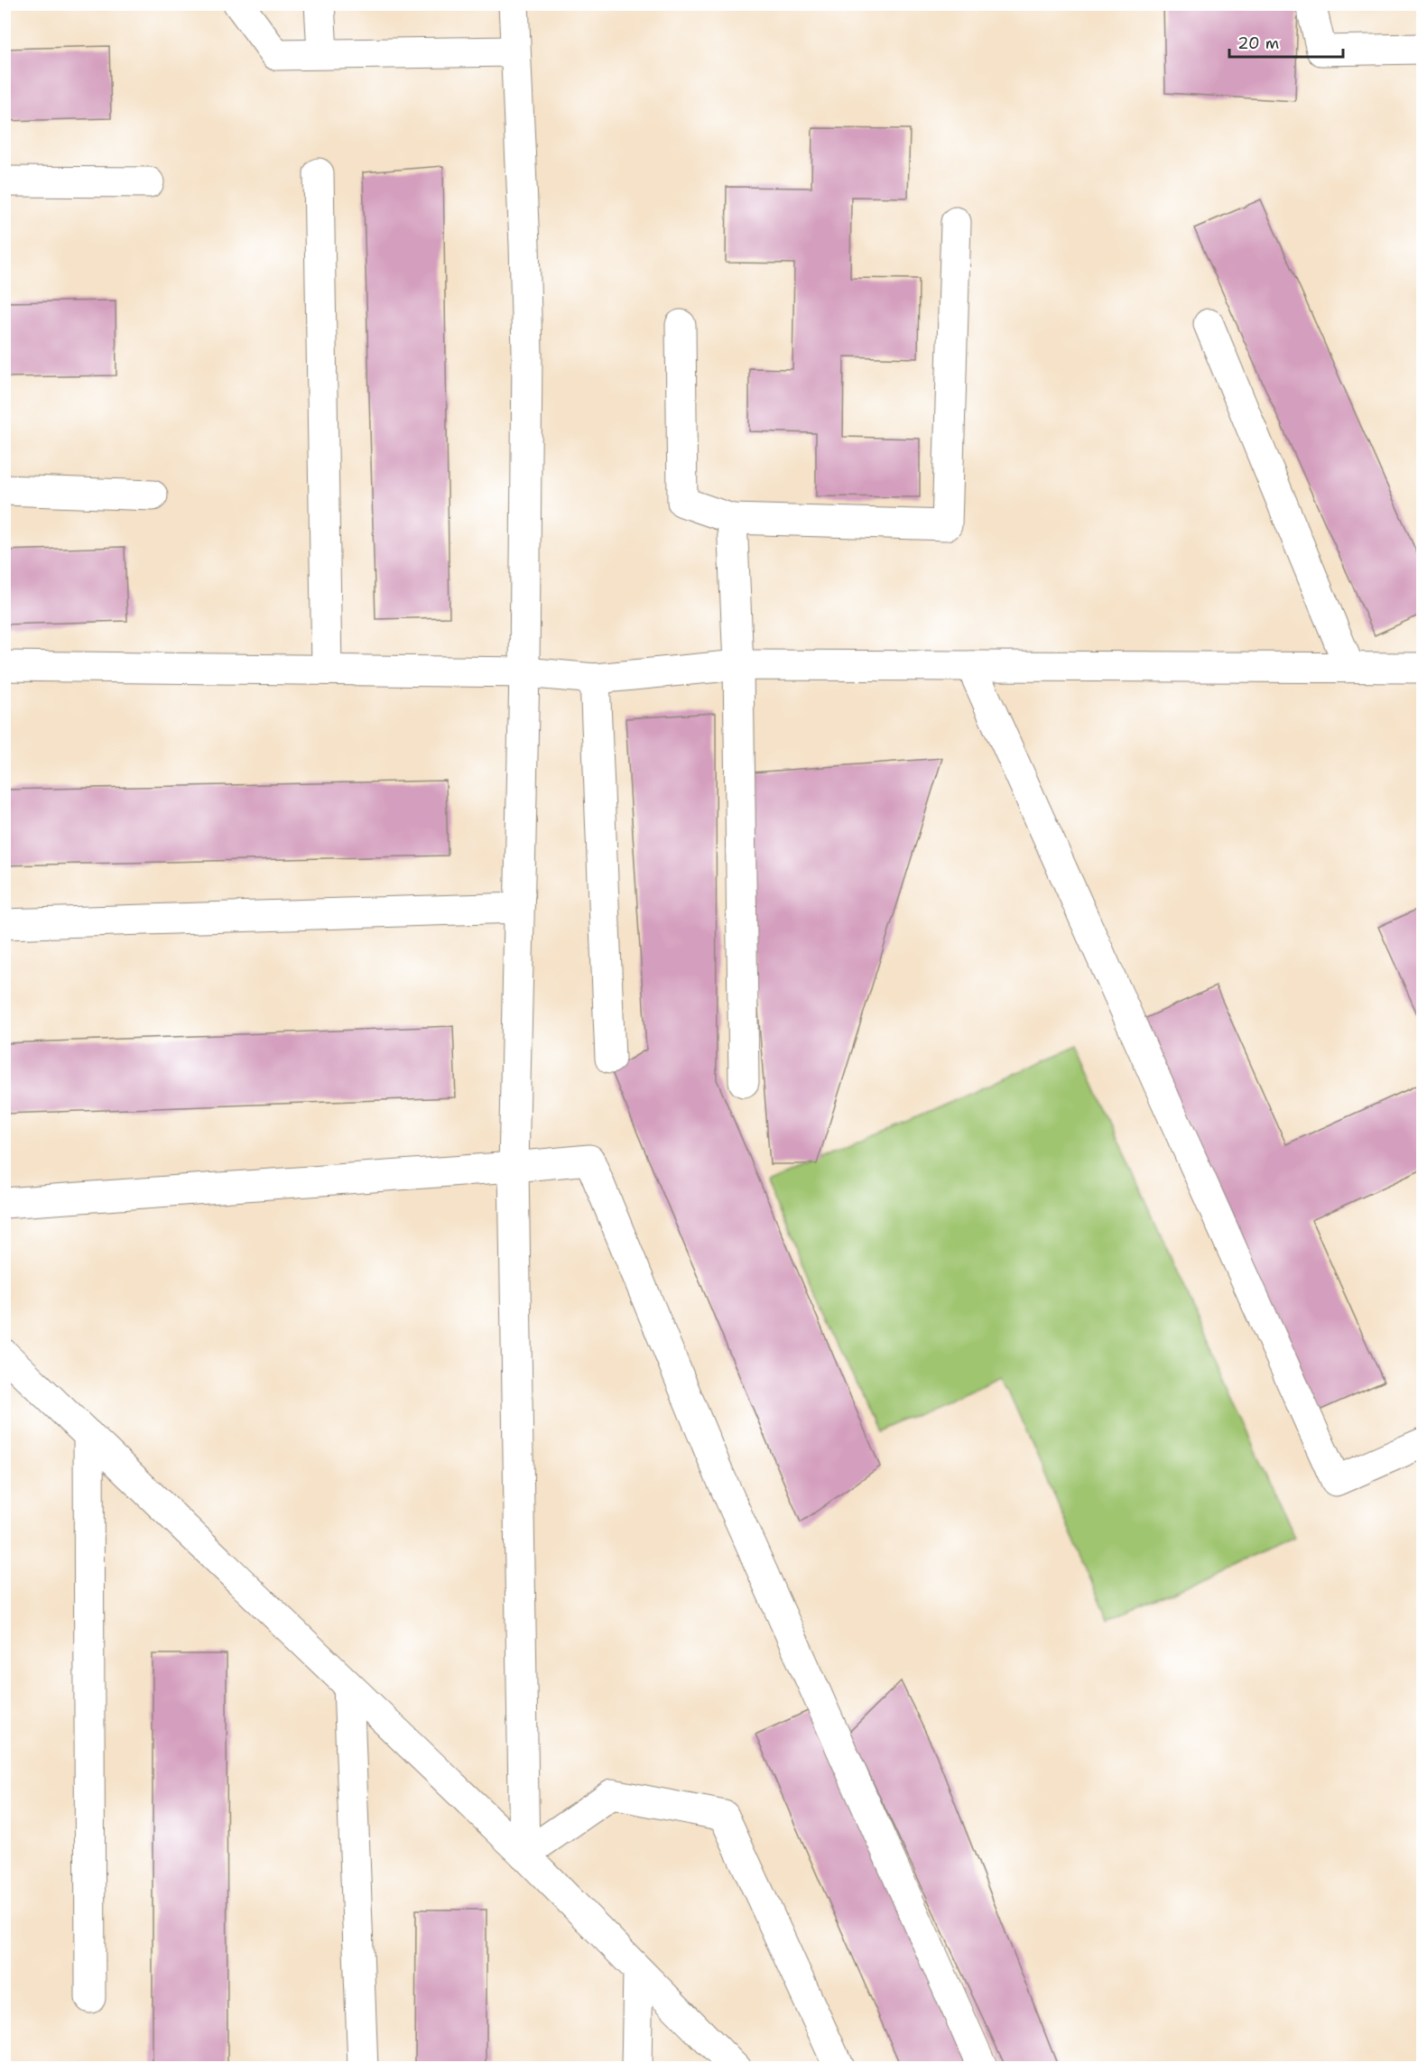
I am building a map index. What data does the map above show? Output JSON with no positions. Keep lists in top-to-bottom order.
{
  "scale_bar": "20 m"
}
